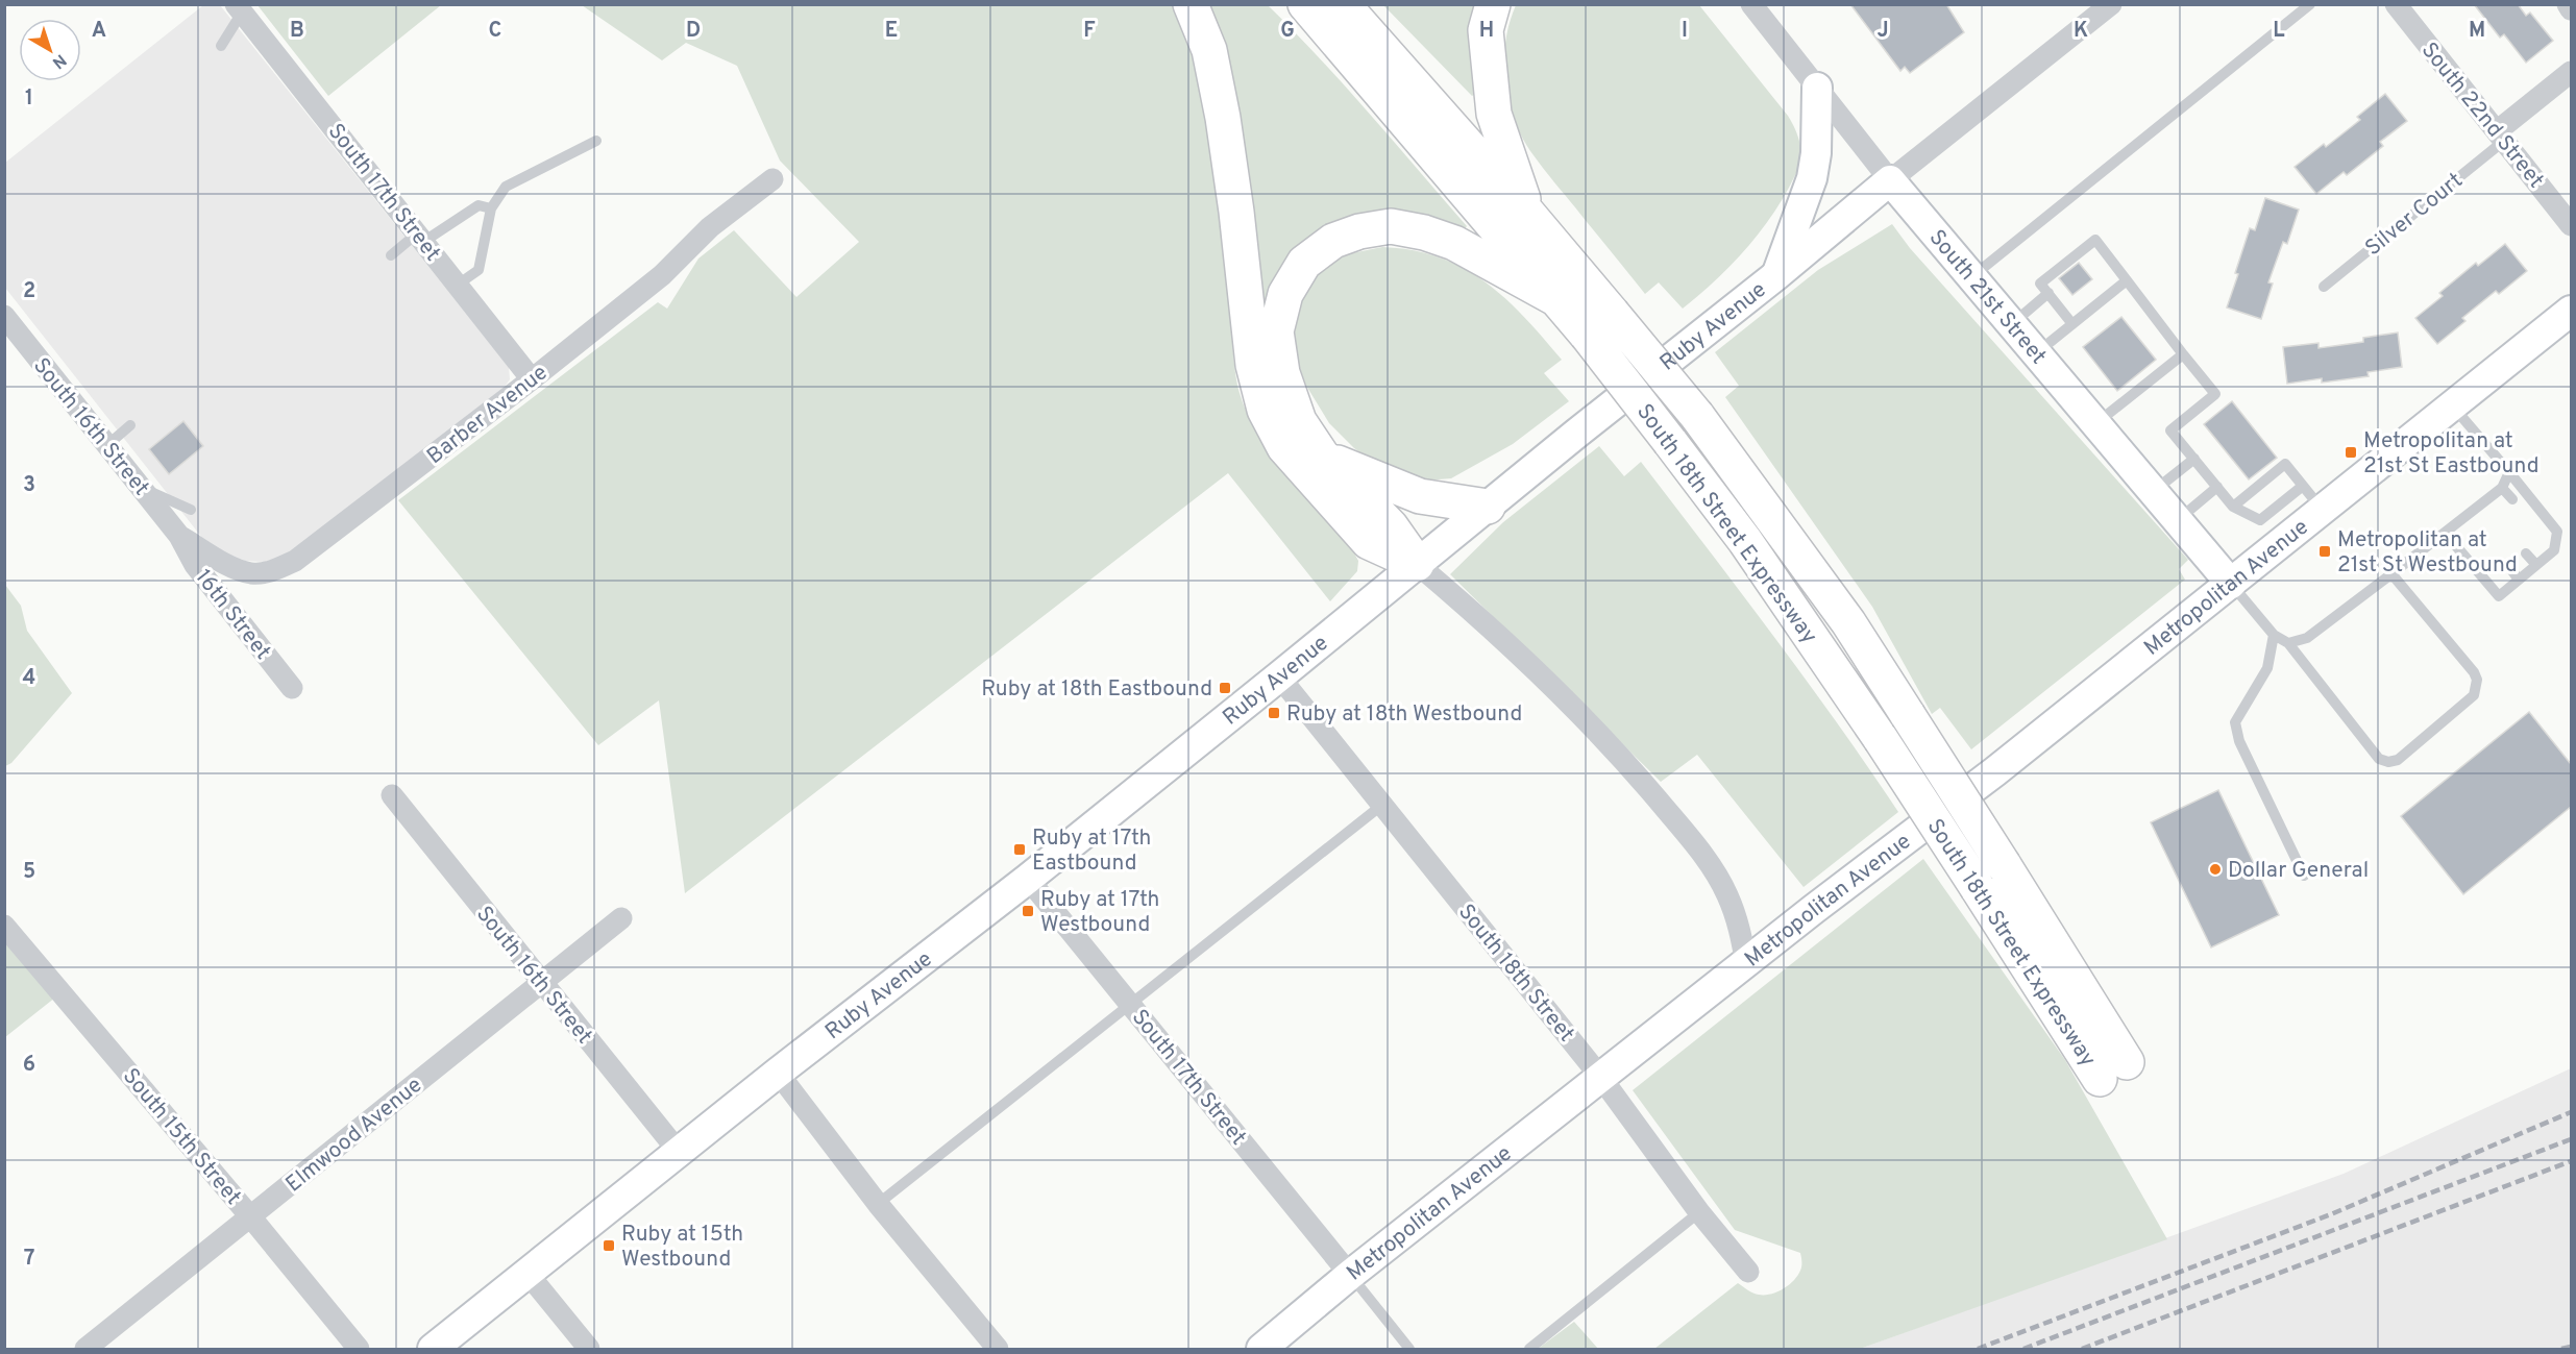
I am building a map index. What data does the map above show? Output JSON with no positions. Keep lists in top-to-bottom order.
{
  "streets": {
    "highway": ["South 18th Street Expressway"],
    "street": [
      "South 22nd Street",
      "South 17th Street",
      "South 21st Street",
      "Ruby Avenue",
      "Barber Avenue",
      "South 16th Street",
      "Metropolitan Avenue",
      "16th Street",
      "South 18th Street",
      "Elmwood Avenue",
      "South 15th Street"
    ],
    "lane": ["Silver Court"]
  },
  "crossings": [
    ["South 22nd Street", "Silver Court"],
    ["South 17th Street", "Ruby Avenue"],
    ["South 17th Street", "Barber Avenue"],
    ["South 17th Street", "Metropolitan Avenue"],
    ["South 21st Street", "Ruby Avenue"],
    ["South 21st Street", "Metropolitan Avenue"],
    ["Ruby Avenue", "South 16th Street"],
    ["Ruby Avenue", "South 18th Street"],
    ["Barber Avenue", "South 16th Street"],
    ["Barber Avenue", "16th Street"],
    ["South 16th Street", "16th Street"],
    ["South 16th Street", "Elmwood Avenue"],
    ["Metropolitan Avenue", "South 18th Street"],
    ["Elmwood Avenue", "South 15th Street"]
  ],
  "places": {
    "transit": [
      "Metropolitan at 21st St Eastbound",
      "Metropolitan at 21st St Westbound",
      "Ruby at 18th Eastbound",
      "Ruby at 18th Westbound",
      "Ruby at 17th Eastbound",
      "Ruby at 17th Westbound",
      "Ruby at 15th Westbound"
    ],
    "other": ["Dollar General"]
  },
  "north": "bottom right",
  "grid": {
    "columns": [
      "A",
      "B",
      "C",
      "D",
      "E",
      "F",
      "G",
      "H",
      "I",
      "J",
      "K",
      "L",
      "M"
    ],
    "rows": [
      "1",
      "2",
      "3",
      "4",
      "5",
      "6",
      "7"
    ]
  }
}
